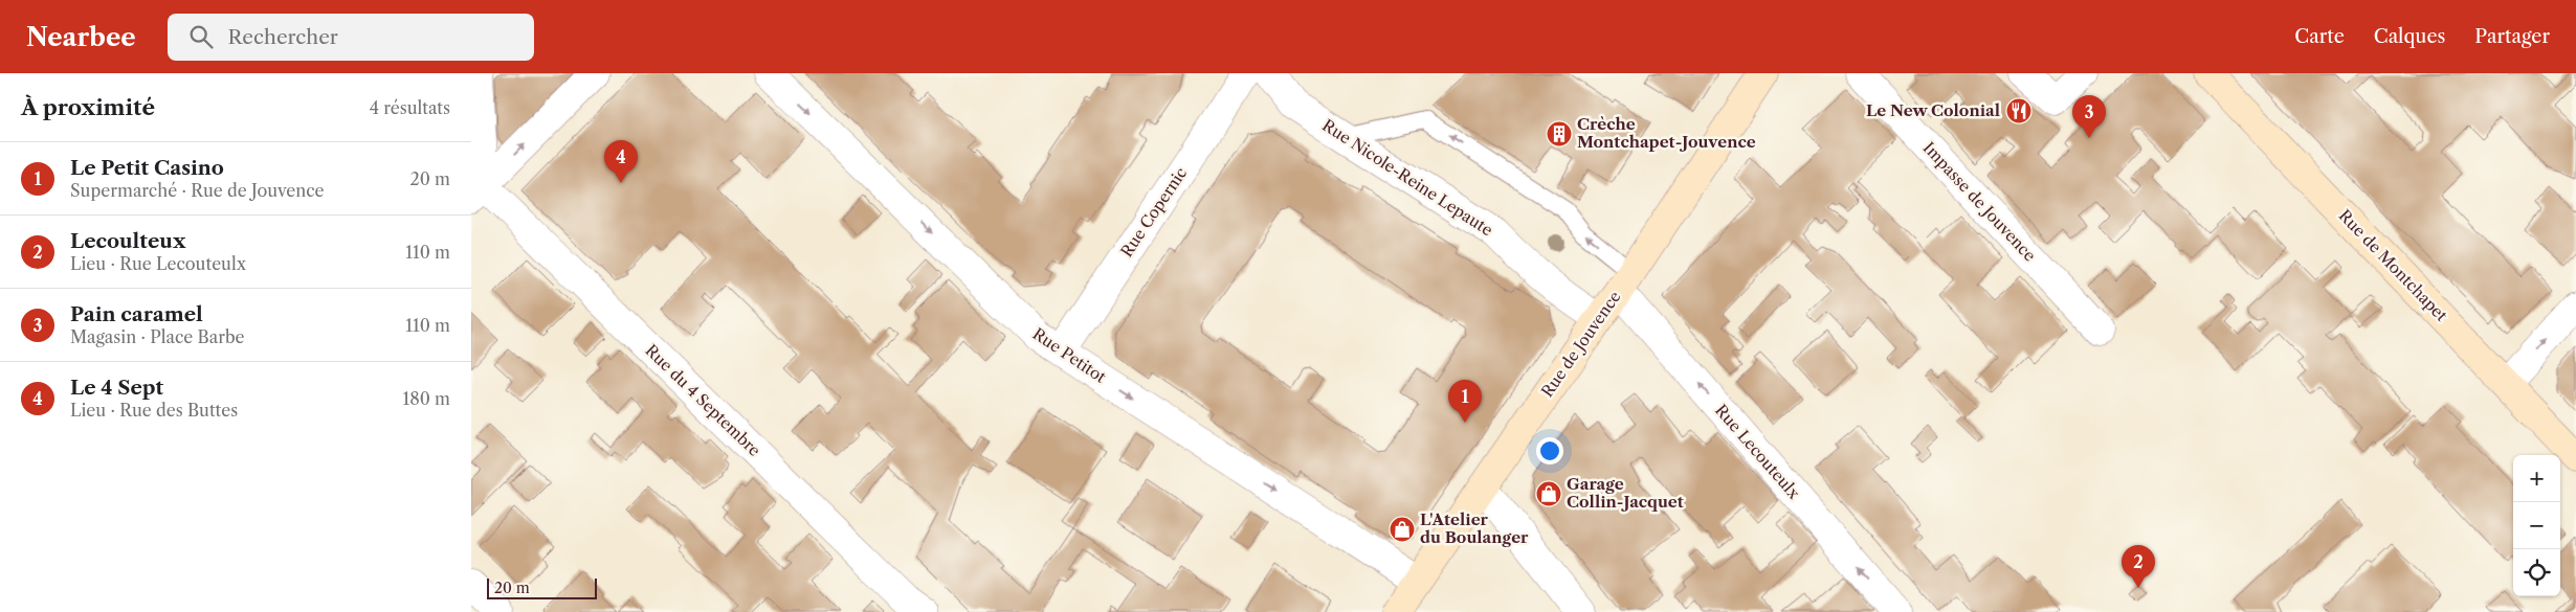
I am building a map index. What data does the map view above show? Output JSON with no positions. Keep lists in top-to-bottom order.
{
  "streets": {
    "street": [
      "Rue Nicole-Reine Lepaute",
      "Impasse de Jouvence",
      "Rue Copernic",
      "Rue de Montchapet",
      "Rue de Jouvence",
      "Rue Petitot",
      "Rue du 4 Septembre",
      "Rue Lecouteulx"
    ]
  },
  "crossings": [
    ["Rue Nicole-Reine Lepaute", "Rue de Jouvence"],
    ["Rue Nicole-Reine Lepaute", "Rue Lecouteulx"],
    ["Rue Copernic", "Rue Petitot"],
    ["Rue de Jouvence", "Rue Petitot"],
    ["Rue de Jouvence", "Rue Lecouteulx"]
  ],
  "one_way": ["Rue Petitot"],
  "places": {
    "restaurant": ["Le New Colonial"],
    "building": ["Crèche Montchapet-Jouvence"],
    "shop": ["Garage Collin-Jacquet", "L'Atelier du Boulanger"]
  },
  "scale_bar": "20 m",
  "page": {
    "header": "Nearbee",
    "search": "Rechercher",
    "nav": ["Carte", "Calques", "Partager"],
    "heading": ["À proximité", "4 résultats"],
    "pins": [
      "3",
      "4",
      "1",
      "2"
    ],
    "list": [
      {
        "mark": "1",
        "name": "Le Petit Casino",
        "note": "Supermarché · Rue de Jouvence",
        "value": "20 m"
      },
      {
        "mark": "2",
        "name": "Lecoulteux",
        "note": "Lieu · Rue Lecouteulx",
        "value": "110 m"
      },
      {
        "mark": "3",
        "name": "Pain caramel",
        "note": "Magasin · Place Barbe",
        "value": "110 m"
      },
      {
        "mark": "4",
        "name": "Le 4 Sept",
        "note": "Lieu · Rue des Buttes",
        "value": "180 m"
      }
    ],
    "map_buttons": ["+", "−"],
    "scale": "20 m"
  }
}
